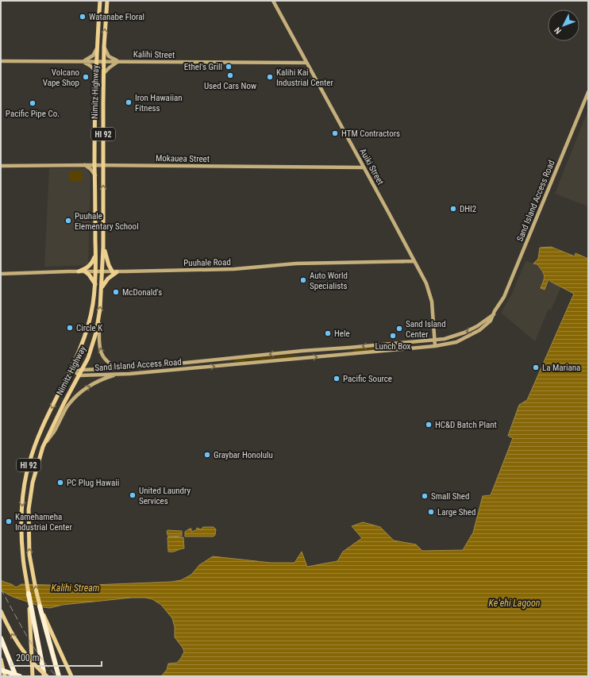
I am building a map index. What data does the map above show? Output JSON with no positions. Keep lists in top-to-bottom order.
{
  "streets": {
    "main road": [
      "Kalihi Street",
      "Nimitz Highway",
      "HI 92",
      "Mokauea Street",
      "Auiki Street",
      "Sand Island Access Road",
      "Puuhale Road"
    ]
  },
  "crossings": [
    ["Kalihi Street", "Nimitz Highway"],
    ["Kalihi Street", "Auiki Street"],
    ["Nimitz Highway", "Mokauea Street"],
    ["Nimitz Highway", "Sand Island Access Road"],
    ["Nimitz Highway", "Puuhale Road"],
    ["Mokauea Street", "Auiki Street"],
    ["Auiki Street", "Sand Island Access Road"],
    ["Auiki Street", "Puuhale Road"]
  ],
  "water": ["Kalihi Stream", "Keʻehi Lagoon"],
  "places": [
    "Watanabe Floral",
    "Ethel's Grill",
    "Used Cars Now",
    "Volcano Vape Shop",
    "Kalihi Kai Industrial Center",
    "Iron Hawaiian Fitness",
    "Pacific Pipe Co.",
    "HTM Contractors",
    "DHI2",
    "Puuhale Elementary School",
    "Auto World Specialists",
    "McDonald's",
    "Circle K",
    "Sand Island Center",
    "Hele",
    "Lunch Box",
    "La Mariana",
    "Pacific Source",
    "HC&D Batch Plant",
    "Graybar Honolulu",
    "PC Plug Hawaii",
    "United Laundry Services",
    "Small Shed",
    "Large Shed",
    "Kamehameha Industrial Center"
  ],
  "scale_bar": "200 m",
  "north": "bottom left"
}
